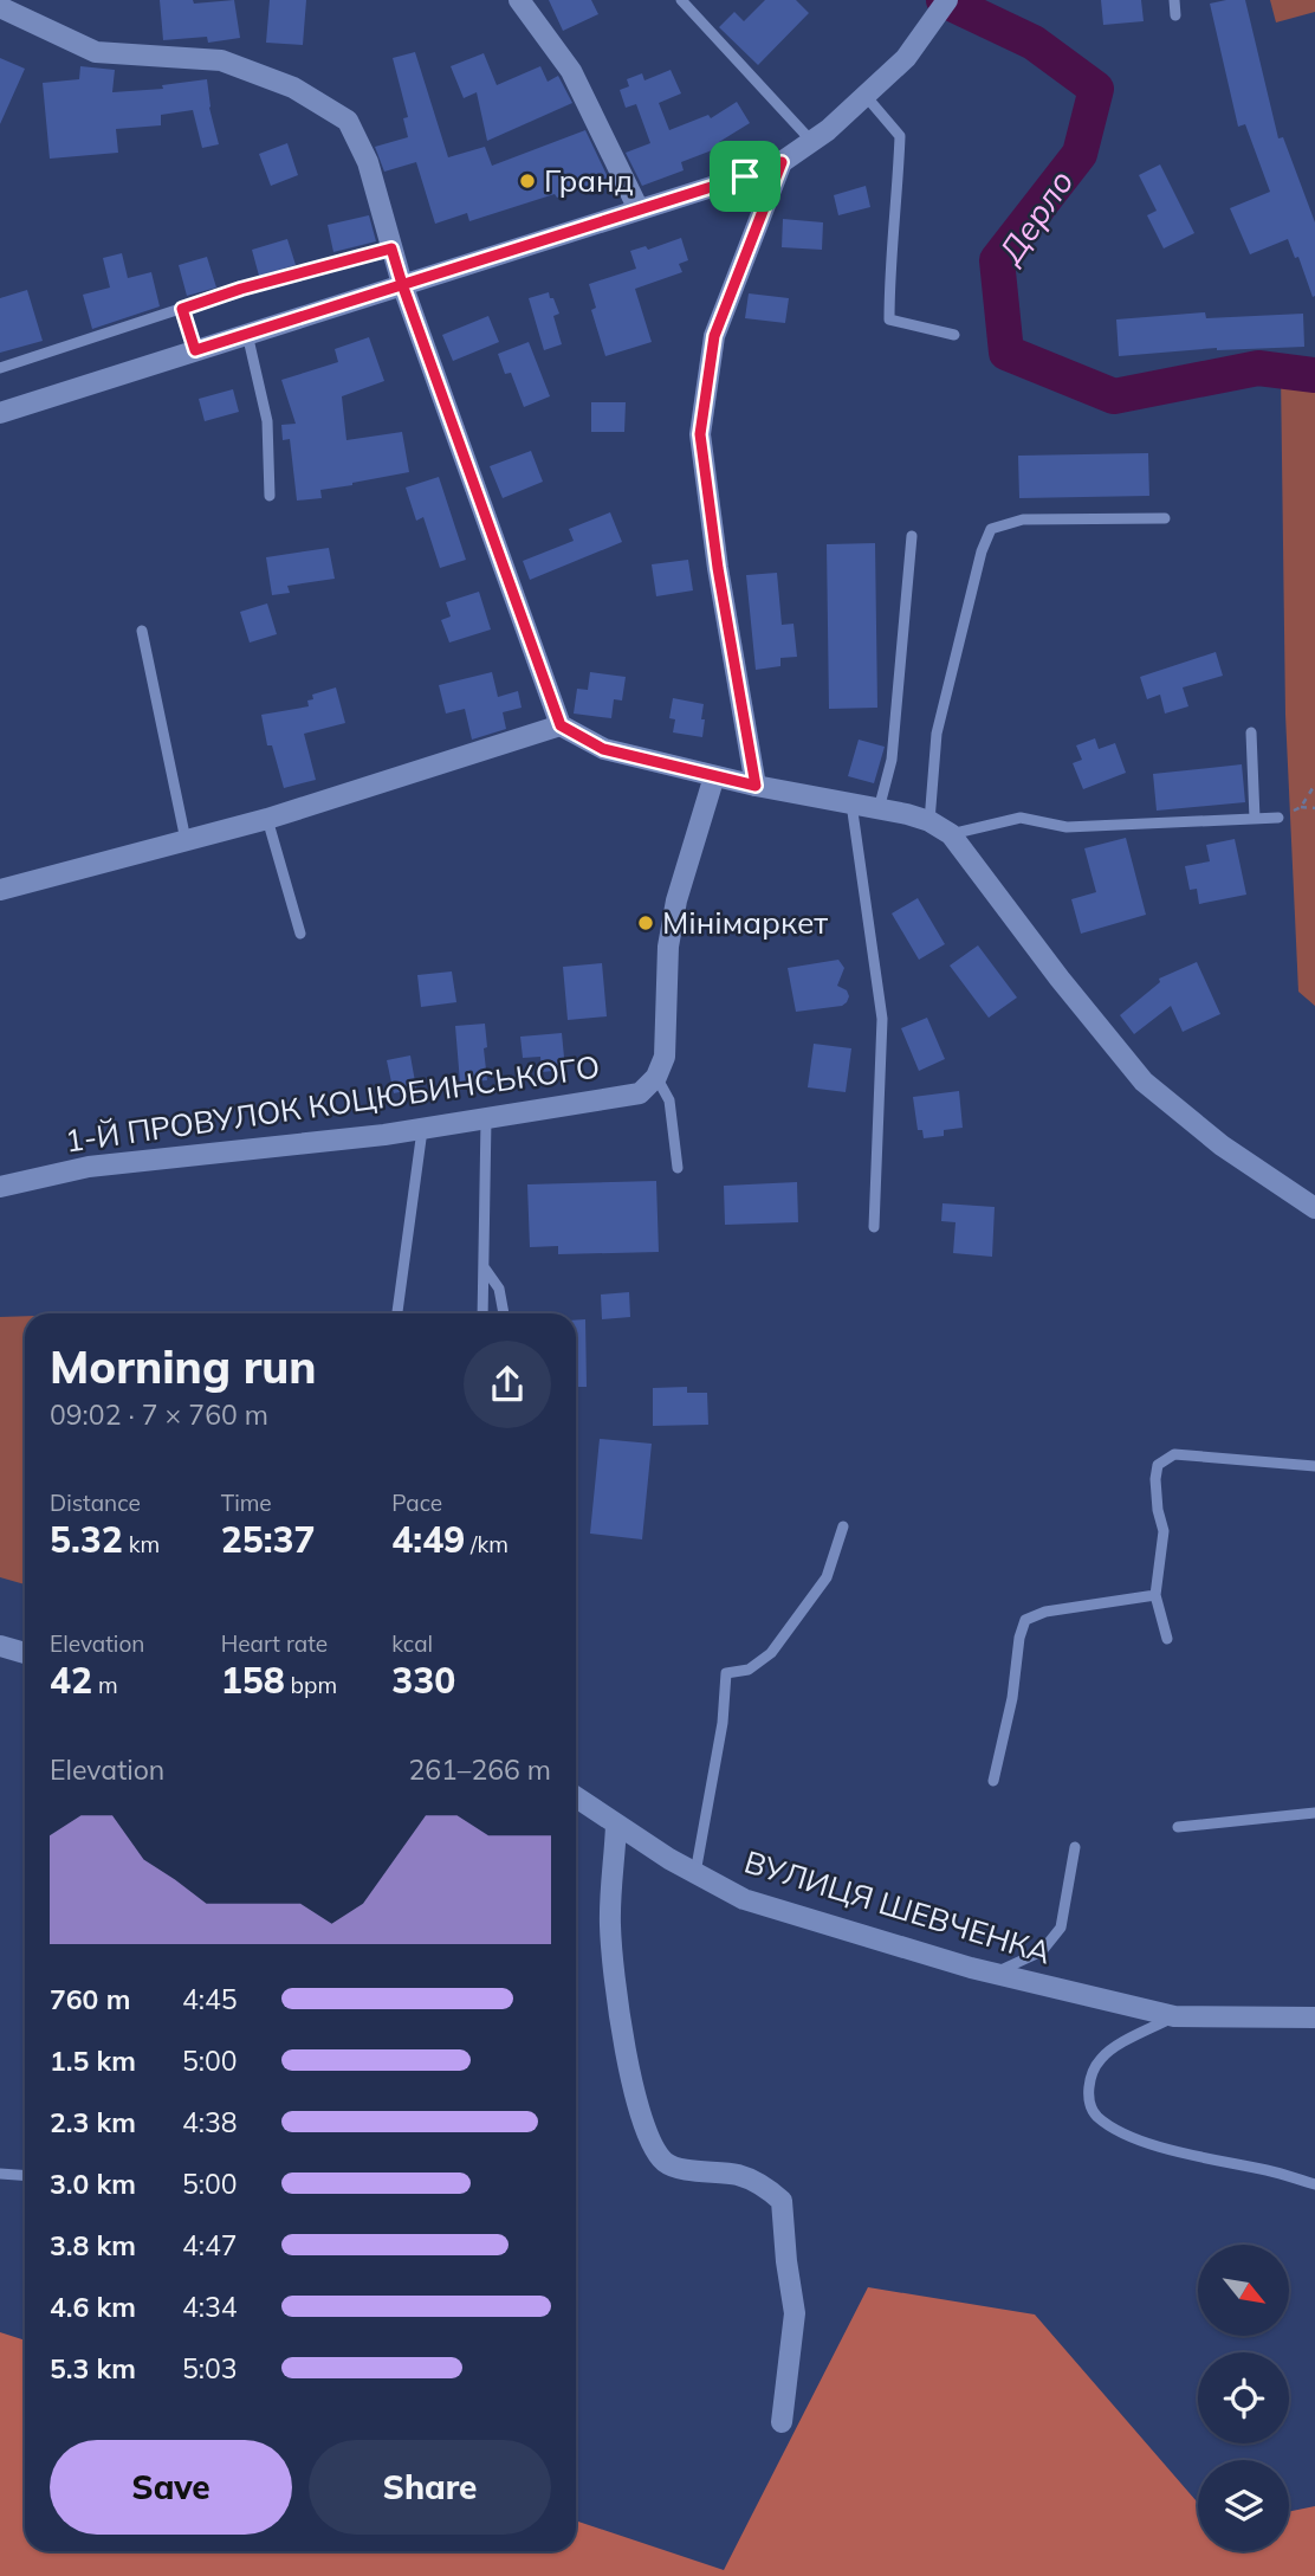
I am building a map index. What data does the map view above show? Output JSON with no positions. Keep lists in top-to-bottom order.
{
  "streets": {
    "street": ["1-Й ПРОВУЛОК КОЦЮБИНСЬКОГО", "ВУЛИЦЯ ШЕВЧЕНКА"]
  },
  "water": ["Дерло"],
  "places": ["Гранд", "Мінімаркет"],
  "north": "bottom right",
  "page": {
    "heading": ["Morning run", "09:02 · 7 × 760 m"],
    "stats": [
      ["Distance", "5.32 km"],
      ["Time", "25:37"],
      ["Pace", "4:49 /km"],
      ["Elevation", "42 m"],
      ["Heart rate", "158 bpm"],
      ["kcal", "330"]
    ],
    "chart": ["Elevation", "261–266 m"],
    "list": [
      {
        "name": "760 m",
        "note": "4:45"
      },
      {
        "name": "1.5 km",
        "note": "5:00"
      },
      {
        "name": "2.3 km",
        "note": "4:38"
      },
      {
        "name": "3.0 km",
        "note": "5:00"
      },
      {
        "name": "3.8 km",
        "note": "4:47"
      },
      {
        "name": "4.6 km",
        "note": "4:34"
      },
      {
        "name": "5.3 km",
        "note": "5:03"
      }
    ],
    "buttons": ["Save", "Share"]
  }
}
